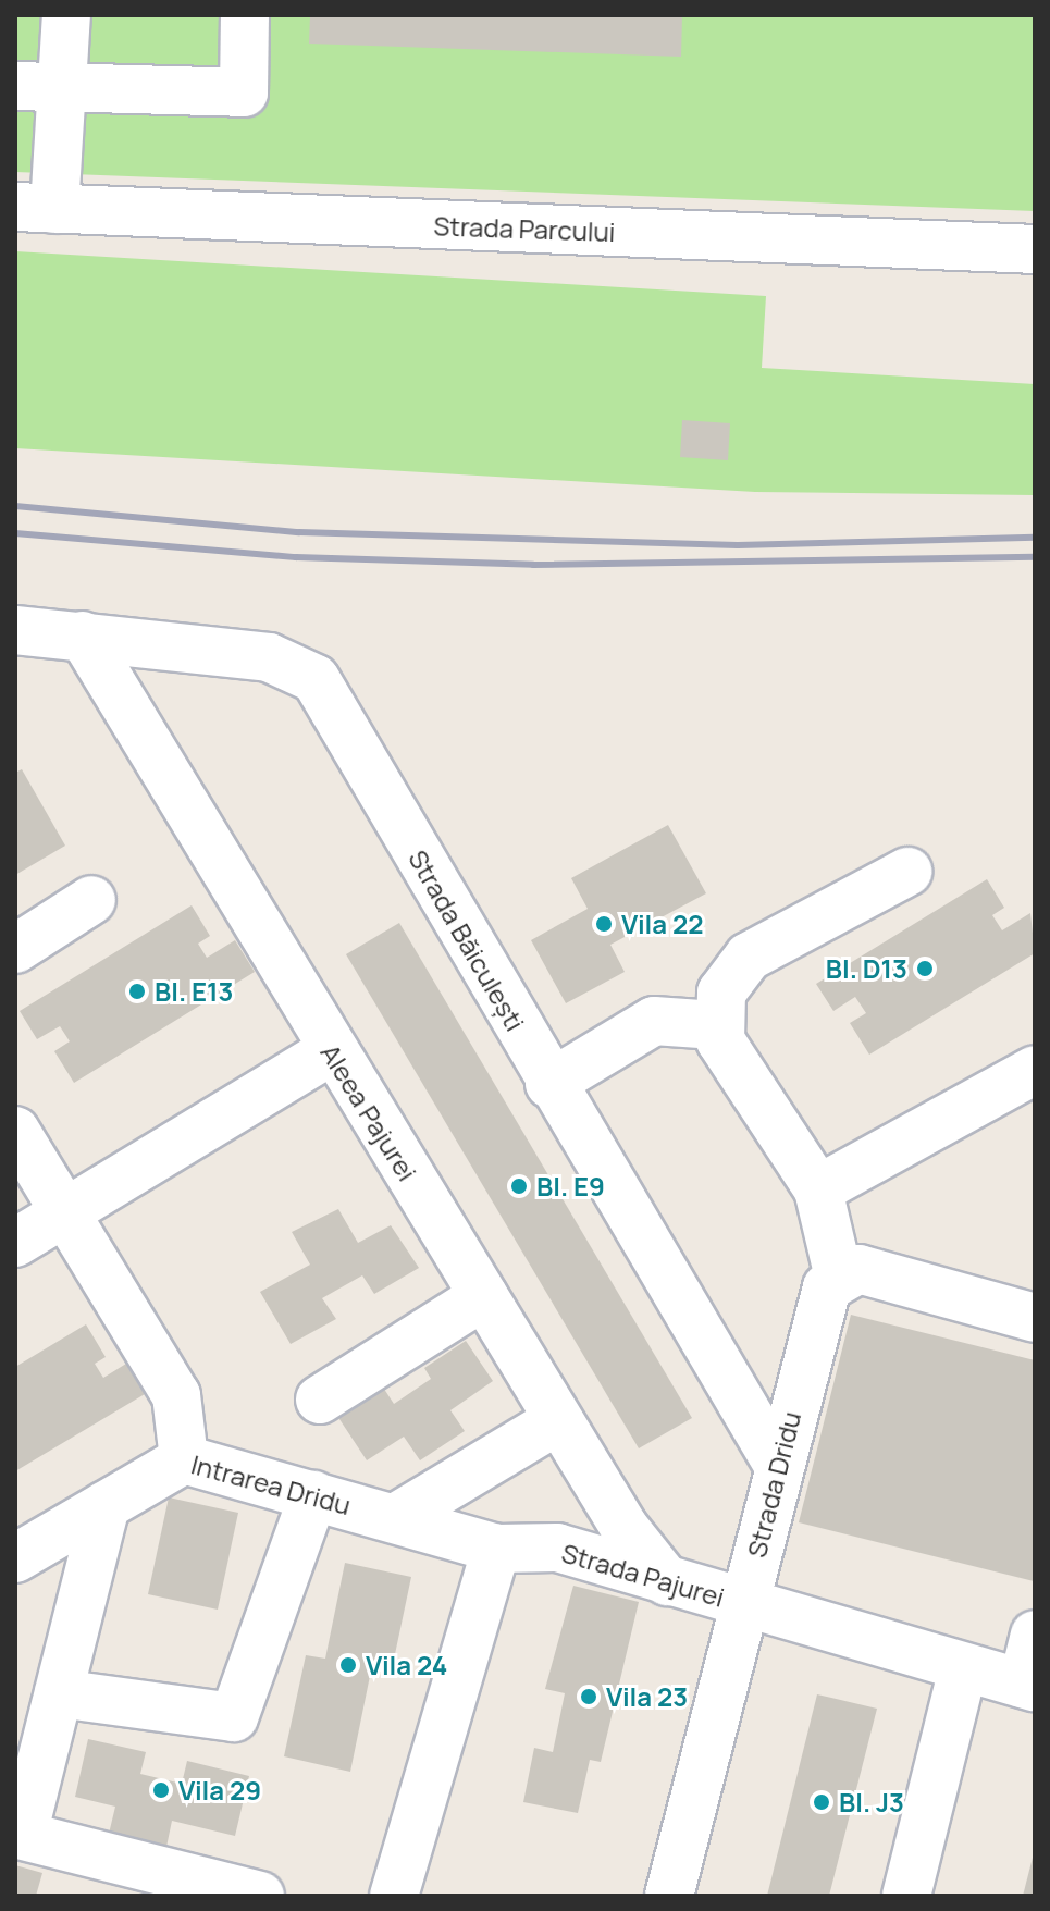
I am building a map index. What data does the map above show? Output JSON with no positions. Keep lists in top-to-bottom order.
{
  "streets": {
    "street": [
      "Strada Parcului",
      "Strada Băiculești",
      "Aleea Pajurei",
      "Intrarea Dridu",
      "Strada Dridu",
      "Strada Pajurei"
    ]
  },
  "crossings": [
    ["Strada Băiculești", "Aleea Pajurei"],
    ["Strada Băiculești", "Strada Dridu"],
    ["Aleea Pajurei", "Strada Pajurei"],
    ["Intrarea Dridu", "Strada Pajurei"],
    ["Strada Dridu", "Strada Pajurei"]
  ],
  "places": [
    "Vila 22",
    "Bl. D13",
    "Bl. E13",
    "Bl. E9",
    "Vila 24",
    "Vila 23",
    "Vila 29",
    "Bl. J3"
  ]
}
